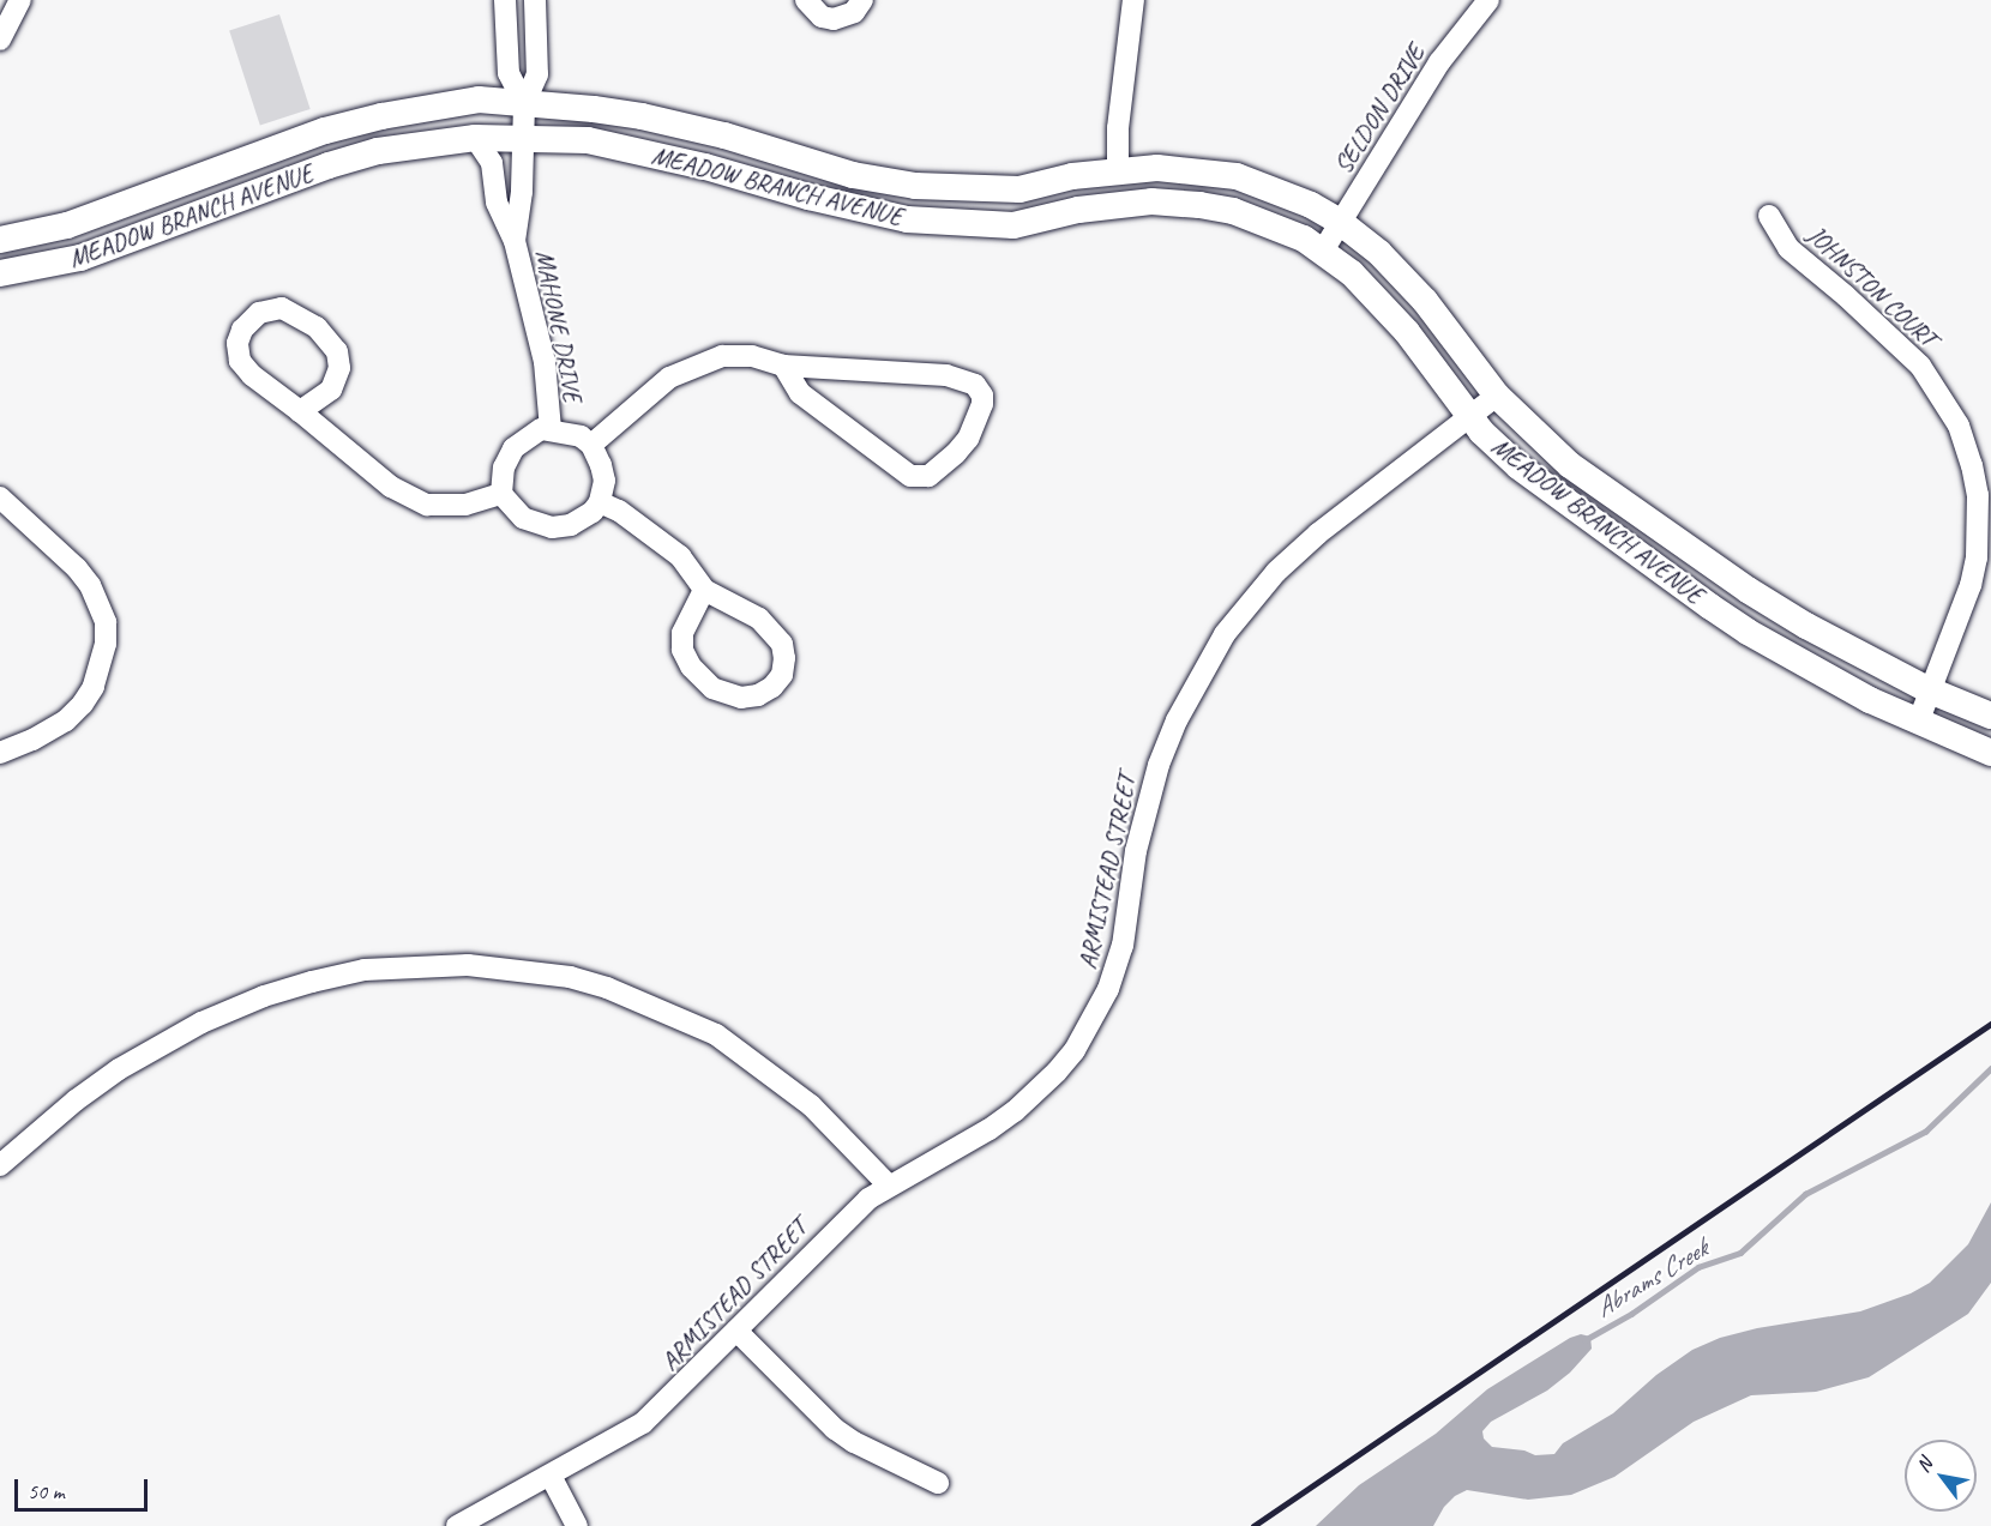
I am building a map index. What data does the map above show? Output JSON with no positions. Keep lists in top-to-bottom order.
{
  "streets": {
    "main road": ["MEADOW BRANCH AVENUE"],
    "street": [
      "SELDON DRIVE",
      "JOHNSTON COURT",
      "MAHONE DRIVE",
      "ARMISTEAD STREET"
    ]
  },
  "crossings": [
    ["SELDON DRIVE", "MEADOW BRANCH AVENUE"],
    ["MEADOW BRANCH AVENUE", "JOHNSTON COURT"],
    ["MEADOW BRANCH AVENUE", "MAHONE DRIVE"],
    ["MEADOW BRANCH AVENUE", "ARMISTEAD STREET"]
  ],
  "water": ["Abrams Creek"],
  "scale_bar": "50 m",
  "north": "top left"
}
